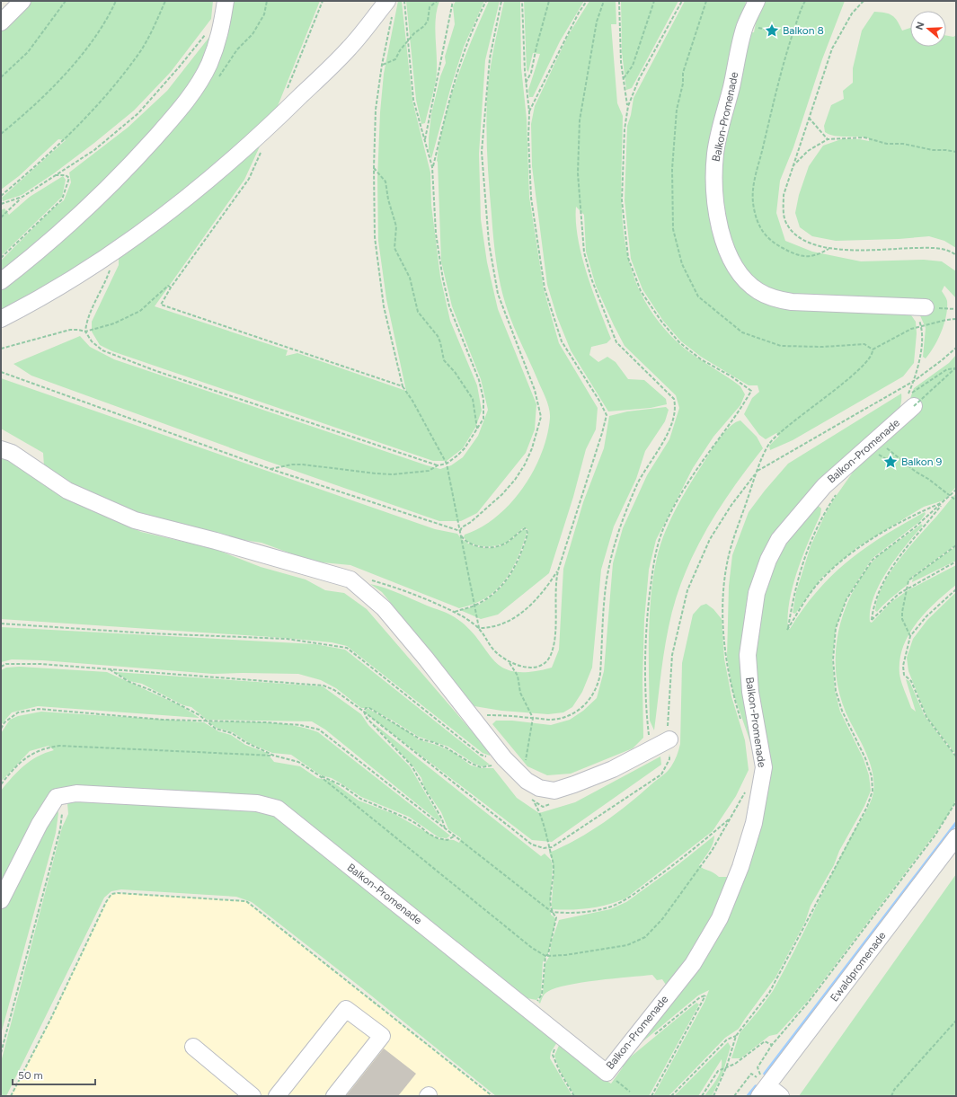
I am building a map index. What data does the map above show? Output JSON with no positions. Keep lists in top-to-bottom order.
{
  "streets": {
    "lane": ["Balkon-Promenade", "Ewaldpromenade"]
  },
  "places": {
    "place": ["Balkon 8", "Balkon 9"]
  },
  "scale_bar": "50 m",
  "north": "left"
}
